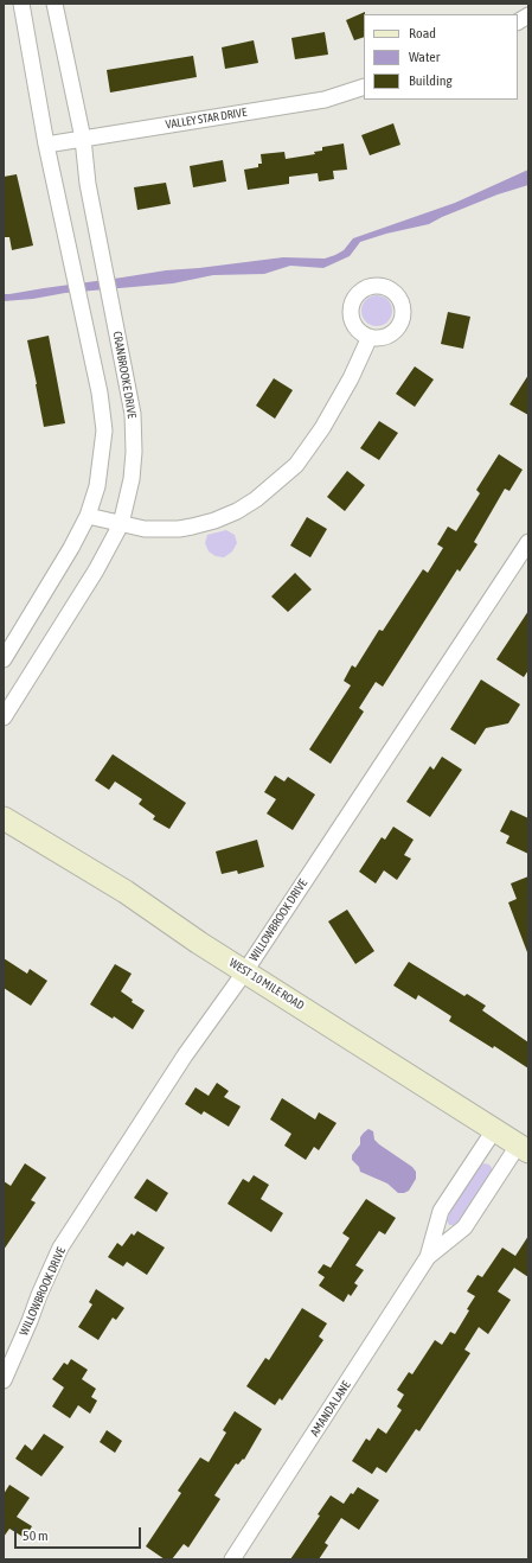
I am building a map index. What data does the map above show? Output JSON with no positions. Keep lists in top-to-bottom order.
{
  "streets": {
    "main road": ["WEST 10 MILE ROAD"],
    "street": [
      "VALLEY STAR DRIVE",
      "CRANBROOKE DRIVE",
      "WILLOWBROOK DRIVE",
      "AMANDA LANE"
    ]
  },
  "crossings": [
    ["VALLEY STAR DRIVE", "CRANBROOKE DRIVE"],
    ["WILLOWBROOK DRIVE", "WEST 10 MILE ROAD"],
    ["WEST 10 MILE ROAD", "AMANDA LANE"]
  ],
  "legend": ["Road", "Water", "Building"],
  "scale_bar": "50 m"
}
